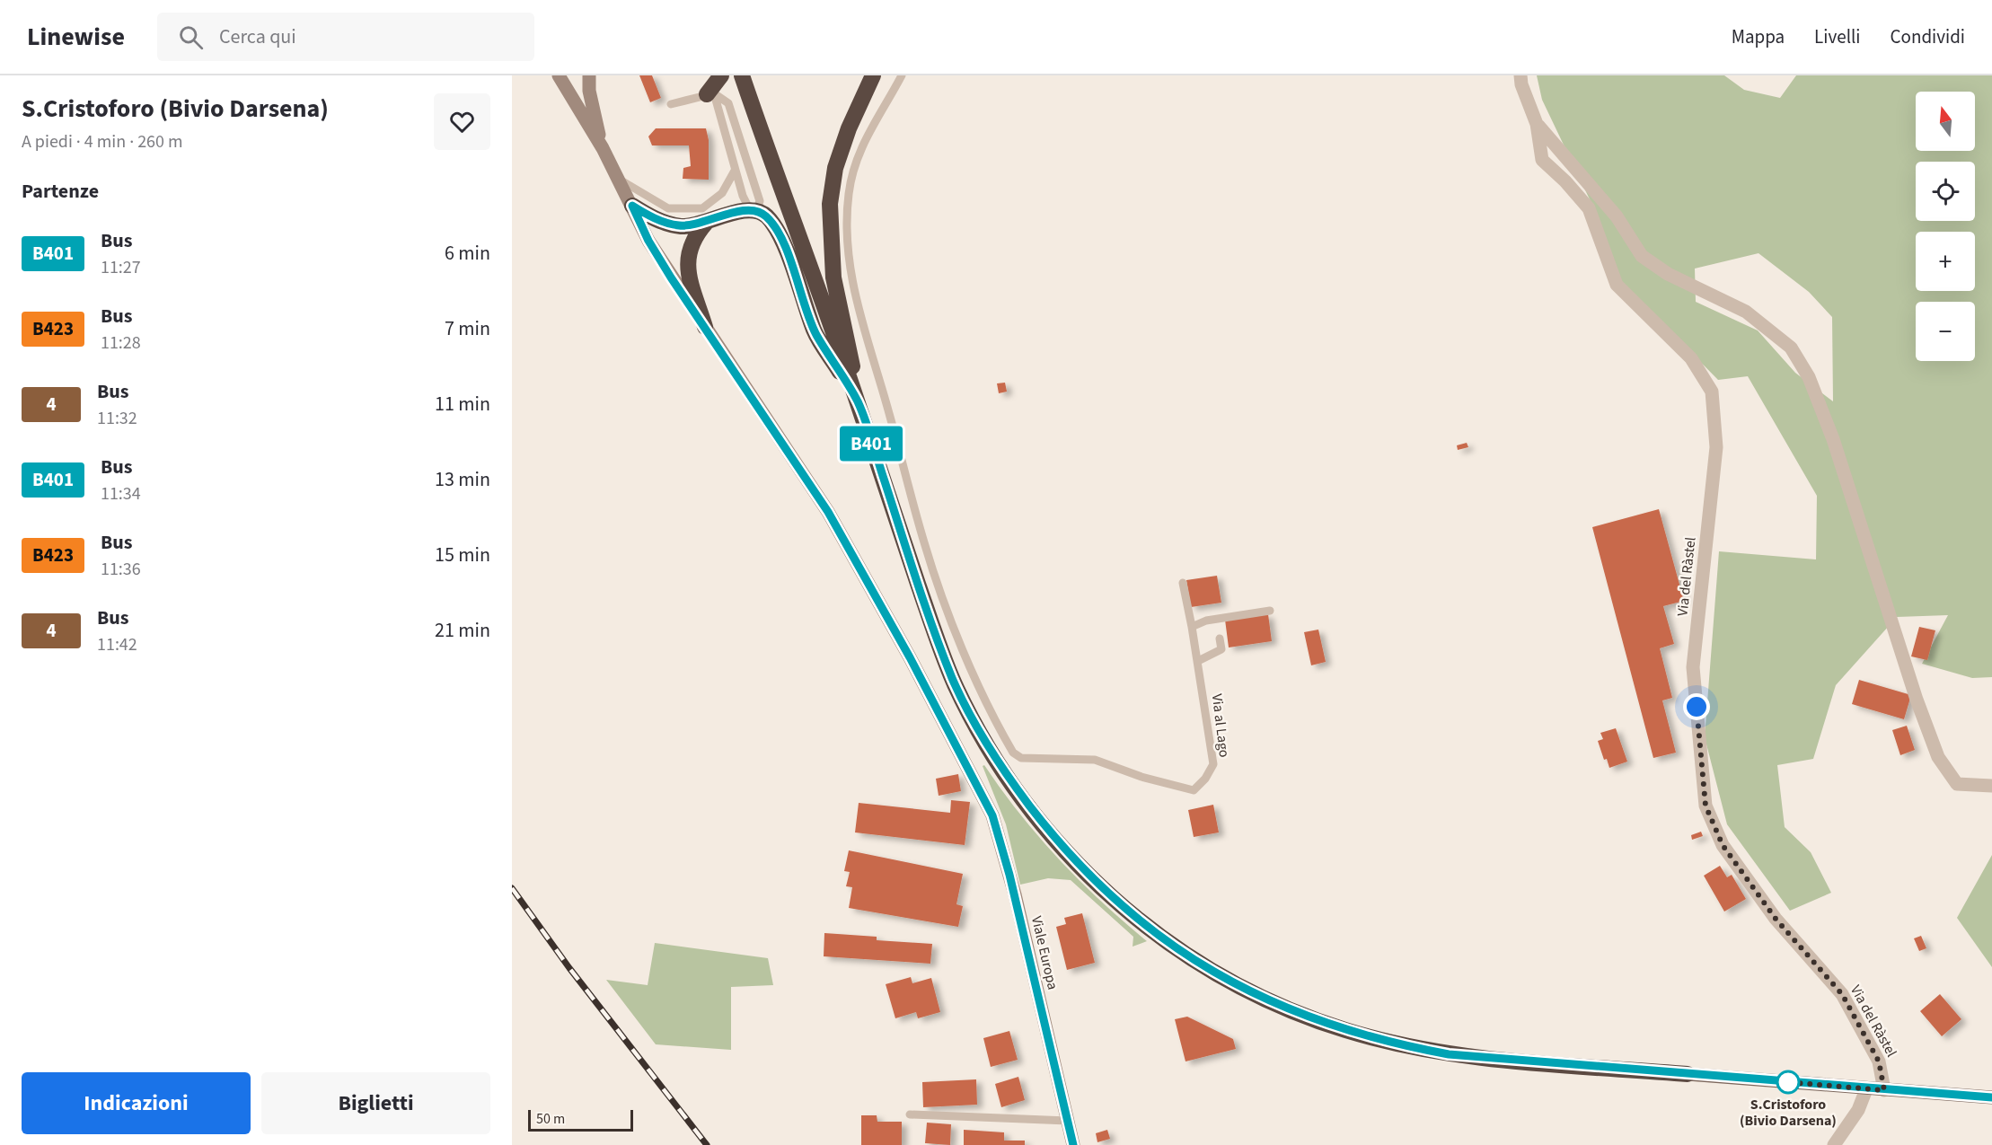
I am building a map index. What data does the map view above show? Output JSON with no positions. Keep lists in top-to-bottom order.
{
  "streets": {
    "main road": ["Viale Europa"],
    "street": ["Via del Ràstel"],
    "lane": ["Via al Lago"]
  },
  "places": ["S.Cristoforo (Bivio Darsena)"],
  "lines": ["bus line B401"],
  "scale_bar": "50 m",
  "north": "top",
  "page": {
    "header": "Linewise",
    "search": "Cerca qui",
    "nav": ["Mappa", "Livelli", "Condividi"],
    "heading": [
      ["S.Cristoforo (Bivio Darsena)", "A piedi · 4 min · 260 m"],
      "Partenze"
    ],
    "on_map": "B401",
    "map_buttons": ["+", "−"],
    "list": [
      {
        "mark": "B401",
        "name": "Bus",
        "note": "11:27",
        "value": "6 min"
      },
      {
        "mark": "B423",
        "name": "Bus",
        "note": "11:28",
        "value": "7 min"
      },
      {
        "mark": "4",
        "name": "Bus",
        "note": "11:32",
        "value": "11 min"
      },
      {
        "mark": "B401",
        "name": "Bus",
        "note": "11:34",
        "value": "13 min"
      },
      {
        "mark": "B423",
        "name": "Bus",
        "note": "11:36",
        "value": "15 min"
      },
      {
        "mark": "4",
        "name": "Bus",
        "note": "11:42",
        "value": "21 min"
      }
    ],
    "buttons": ["Indicazioni", "Biglietti"],
    "scale": "50 m"
  }
}
